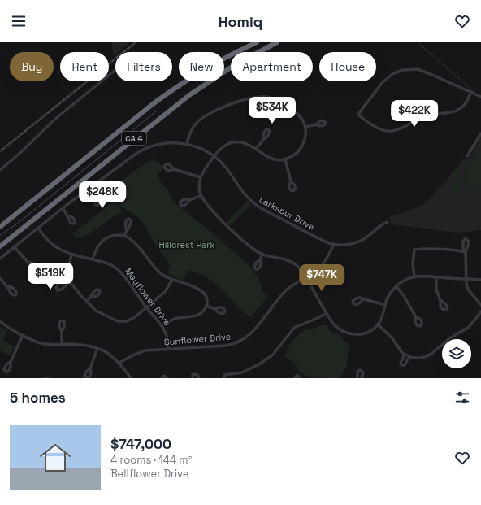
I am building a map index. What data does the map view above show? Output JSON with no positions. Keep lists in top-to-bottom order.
{
  "streets": {
    "highway": ["CA 4"],
    "street": ["Larkspur Drive", "Mayflower Drive", "Sunflower Drive"]
  },
  "crossings": [
    ["Larkspur Drive", "Mayflower Drive"],
    ["Larkspur Drive", "Sunflower Drive"],
    ["Mayflower Drive", "Sunflower Drive"]
  ],
  "parks": ["Hillcrest Park"],
  "page": {
    "header": "Homiq",
    "chip": [
      "Buy",
      "Rent",
      "Filters",
      "New",
      "Apartment",
      "House"
    ],
    "price": [
      "$534K",
      "$422K",
      "$248K",
      "$519K",
      "$747K"
    ],
    "heading": "5 homes",
    "list": [
      {
        "name": "$747,000",
        "note": "4 rooms · 144 m² · Bellflower Drive"
      }
    ]
  }
}
